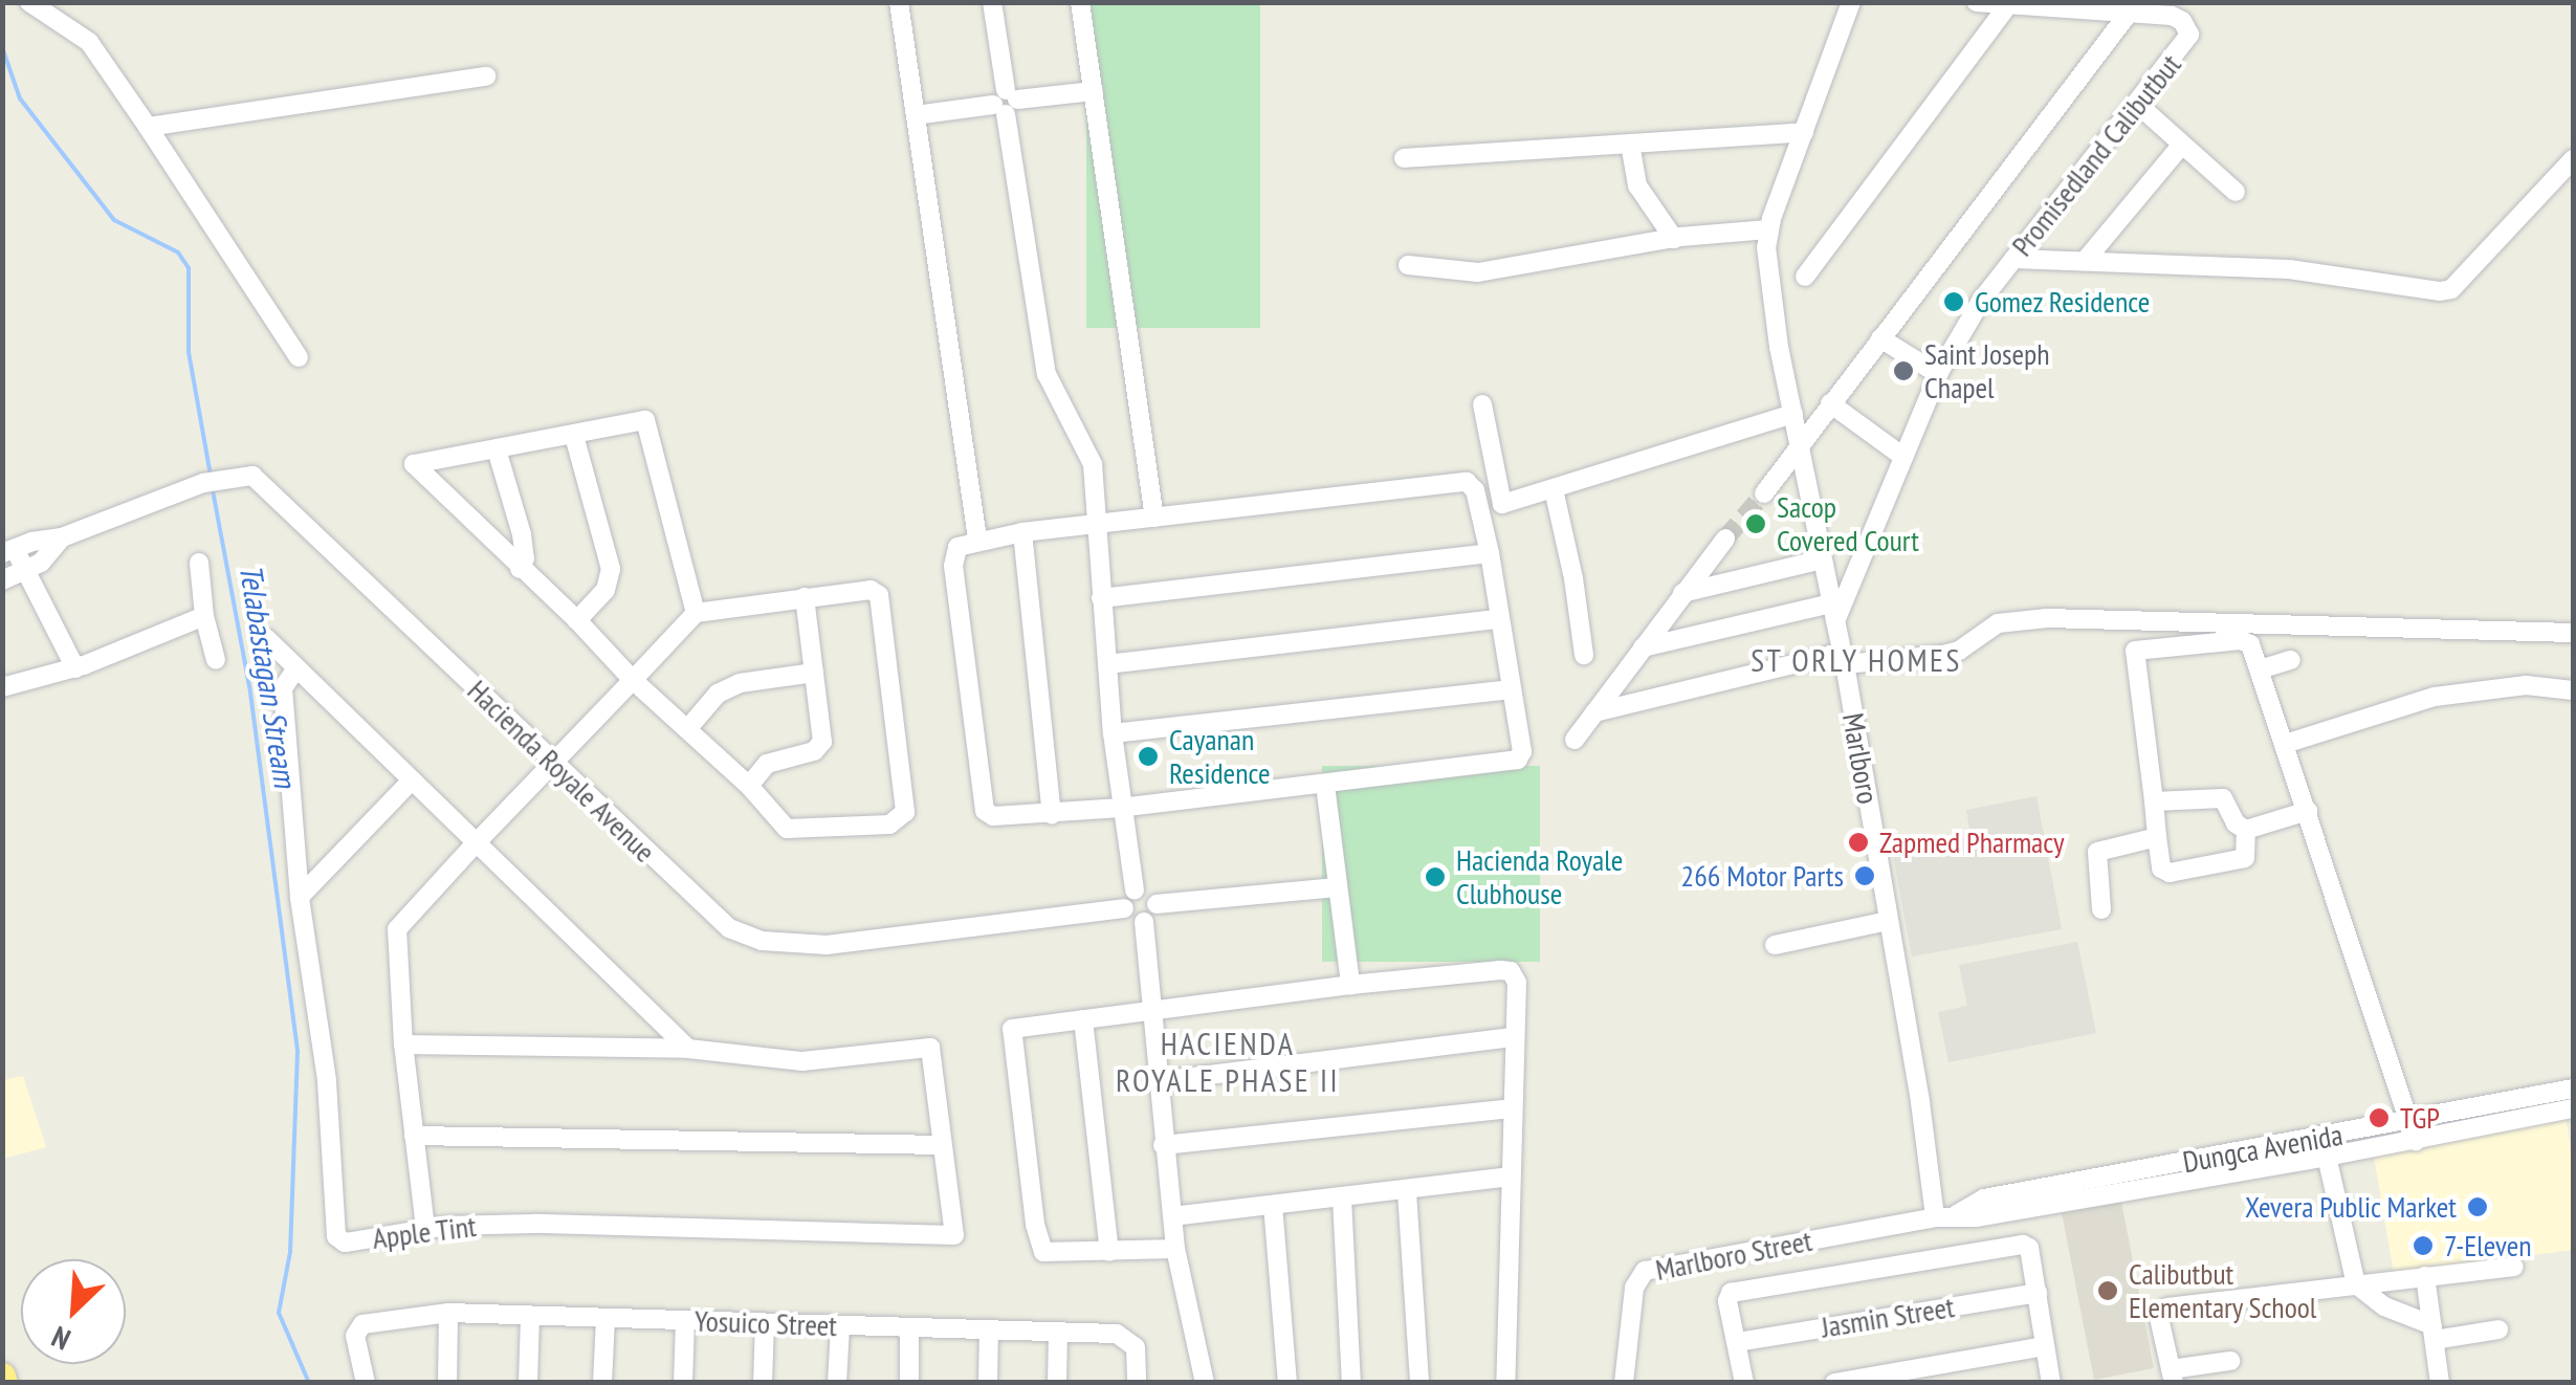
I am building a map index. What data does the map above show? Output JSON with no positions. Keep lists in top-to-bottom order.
{
  "streets": {
    "street": [
      "Promisedland Calibutbut",
      "Marlboro",
      "Hacienda Royale Avenue",
      "Dungca Avenida",
      "Apple Tint",
      "Marlboro Street",
      "Jasmin Street",
      "Yosuico Street"
    ]
  },
  "crossings": [
    ["Promisedland Calibutbut", "Marlboro"],
    ["Marlboro", "Dungca Avenida"],
    ["Marlboro", "Marlboro Street"],
    ["Dungca Avenida", "Marlboro Street"]
  ],
  "districts": ["ST ORLY HOMES", "HACIENDA ROYALE PHASE II"],
  "water": ["Telabastagan Stream"],
  "places": [
    "Gomez Residence",
    "Saint Joseph Chapel",
    "Sacop Covered Court",
    "Cayanan Residence",
    "Zapmed Pharmacy",
    "266 Motor Parts",
    "Hacienda Royale Clubhouse",
    "TGP",
    "Xevera Public Market",
    "7-Eleven",
    "Calibutbut Elementary School"
  ],
  "north": "bottom left"
}
